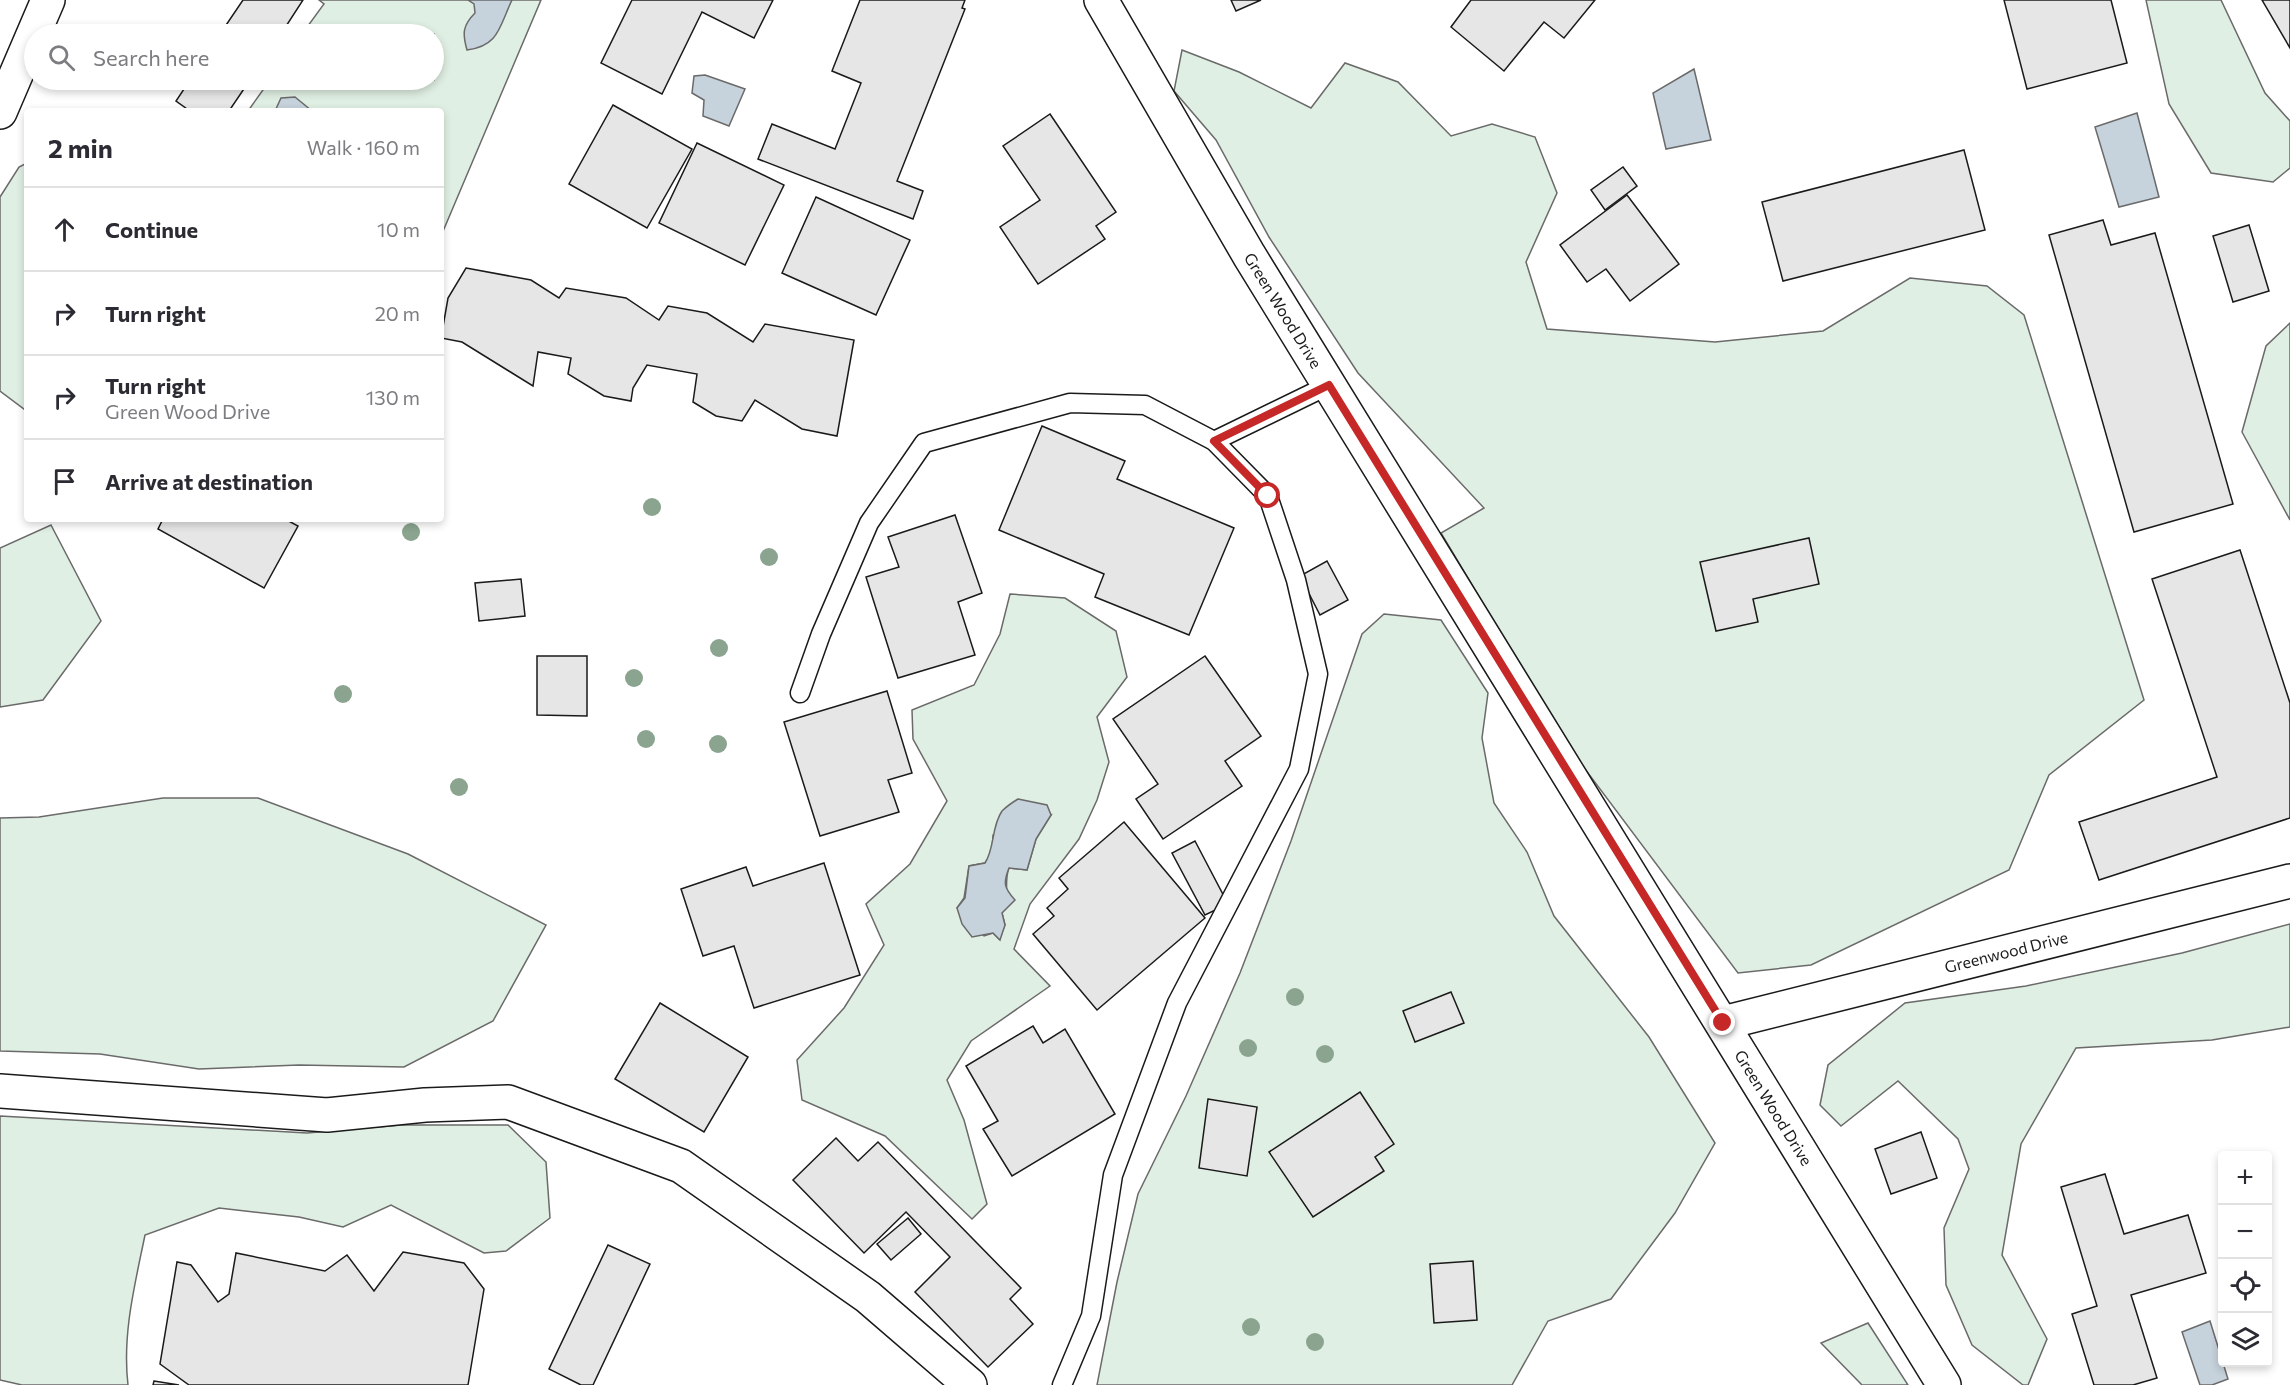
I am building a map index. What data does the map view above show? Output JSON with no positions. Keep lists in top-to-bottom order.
{
  "streets": {
    "street": ["Green Wood Drive", "Greenwood Drive"]
  },
  "crossings": [
    ["Green Wood Drive", "Greenwood Drive"]
  ],
  "page": {
    "search": "Search here",
    "heading": ["2 min", "Walk · 160 m"],
    "list": [
      ["Continue", "10 m"],
      ["Turn right", "20 m"],
      ["Turn right", "Green Wood Drive", "130 m"],
      "Arrive at destination"
    ],
    "map_buttons": ["+", "−"]
  }
}
